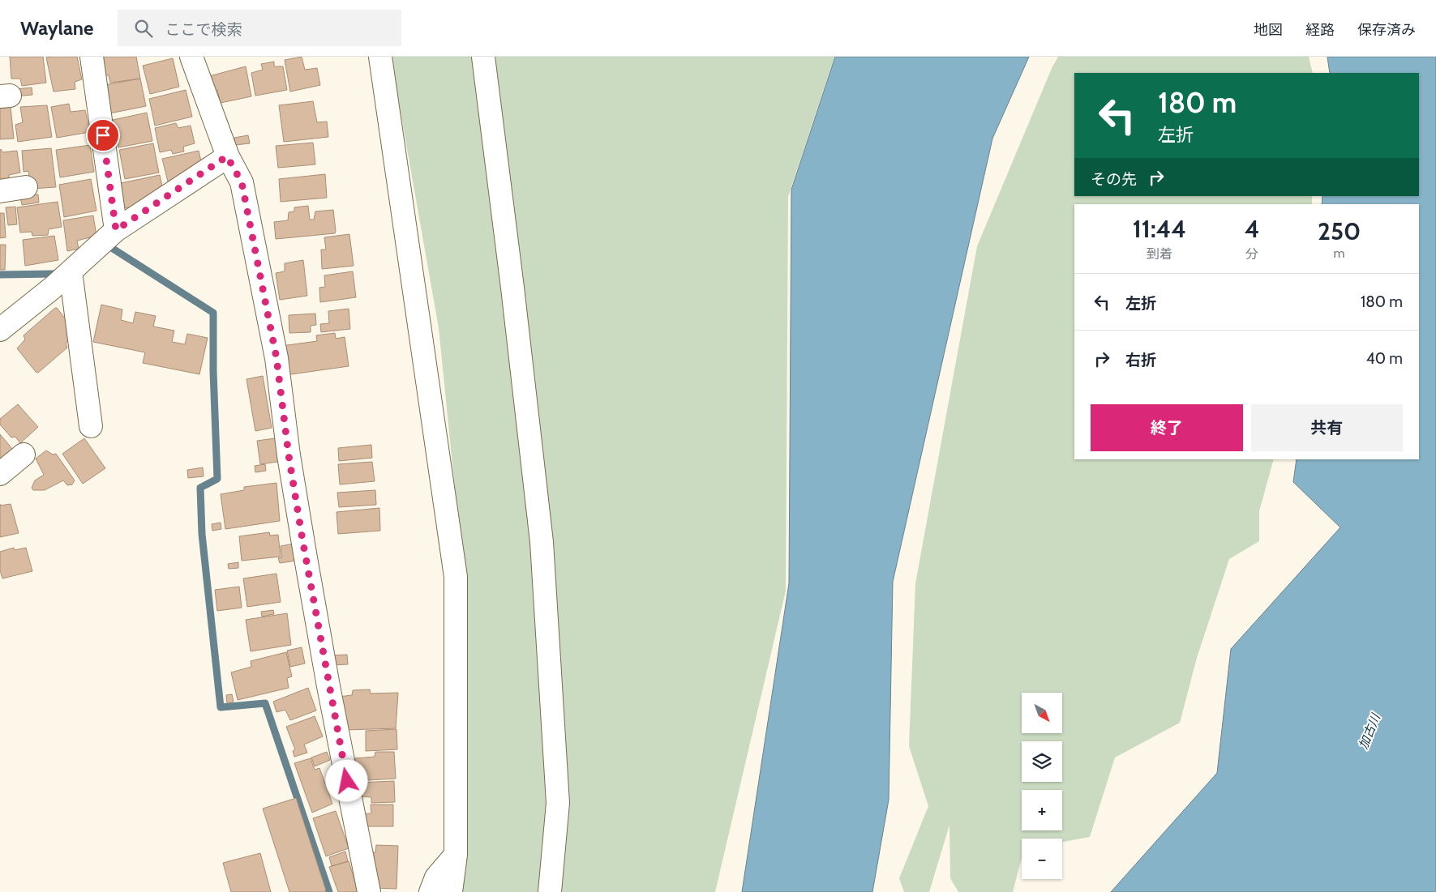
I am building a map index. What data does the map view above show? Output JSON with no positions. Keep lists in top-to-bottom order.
{
  "water": ["加古川"],
  "north": "bottom right",
  "page": {
    "header": "Waylane",
    "search": "ここで検索",
    "nav": ["地図", "経路", "保存済み"],
    "turn": ["180 m", "左折"],
    "then": "その先",
    "eta": [
      "11:44",
      "到着",
      "4",
      "分",
      "250",
      "m"
    ],
    "list": [
      {
        "name": "左折",
        "value": "180 m"
      },
      {
        "name": "右折",
        "value": "40 m"
      }
    ],
    "buttons": ["終了", "共有"],
    "map_buttons": ["+", "−"]
  }
}
